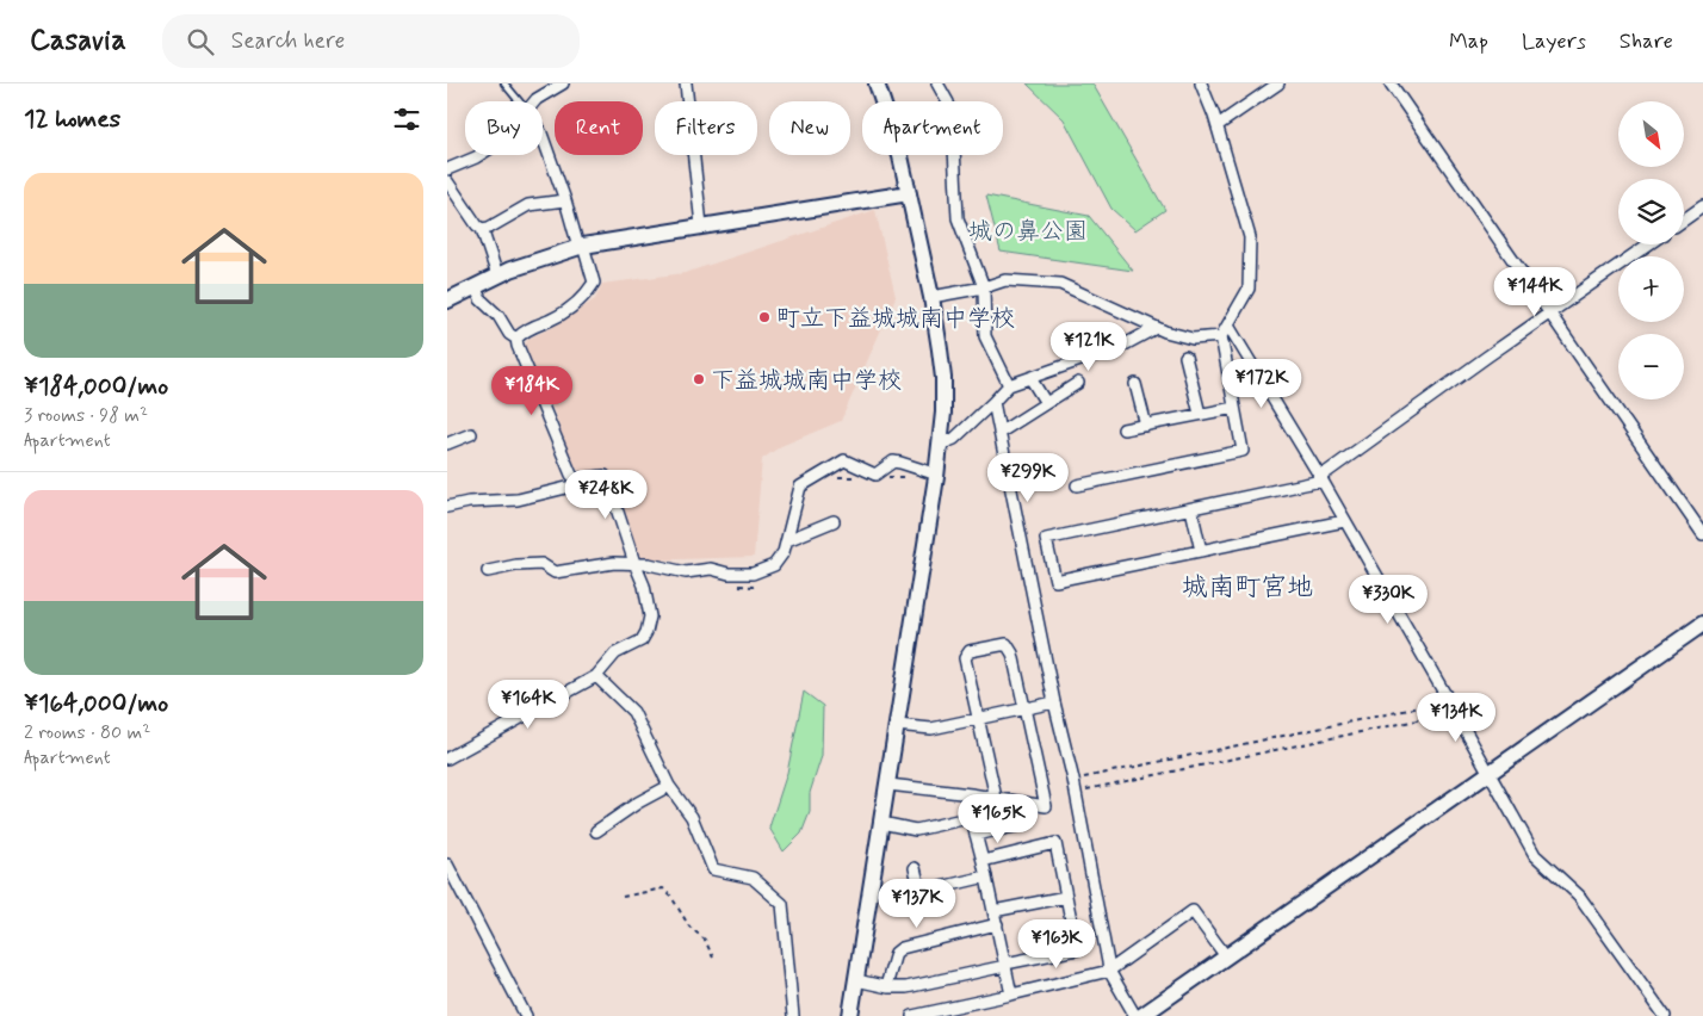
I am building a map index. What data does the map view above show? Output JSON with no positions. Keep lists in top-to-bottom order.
{
  "districts": ["城南町宮地"],
  "parks": ["城の鼻公園"],
  "places": ["町立下益城城南中学校", "下益城城南中学校"],
  "north": "bottom right",
  "page": {
    "header": "Casavia",
    "search": "Search here",
    "nav": ["Map", "Layers", "Share"],
    "heading": "12 homes",
    "map_buttons": ["+", "−"],
    "chip": [
      "Buy",
      "Rent",
      "Filters",
      "New",
      "Apartment"
    ],
    "list": [
      {
        "name": "¥184,000/mo",
        "note": "3 rooms · 98 m² · Apartment"
      },
      {
        "name": "¥164,000/mo",
        "note": "2 rooms · 80 m² · Apartment"
      }
    ],
    "price": [
      "¥144K",
      "¥121K",
      "¥172K",
      "¥184K",
      "¥299K",
      "¥248K",
      "¥330K",
      "¥164K",
      "¥134K",
      "¥165K",
      "¥137K",
      "¥163K"
    ]
  }
}
